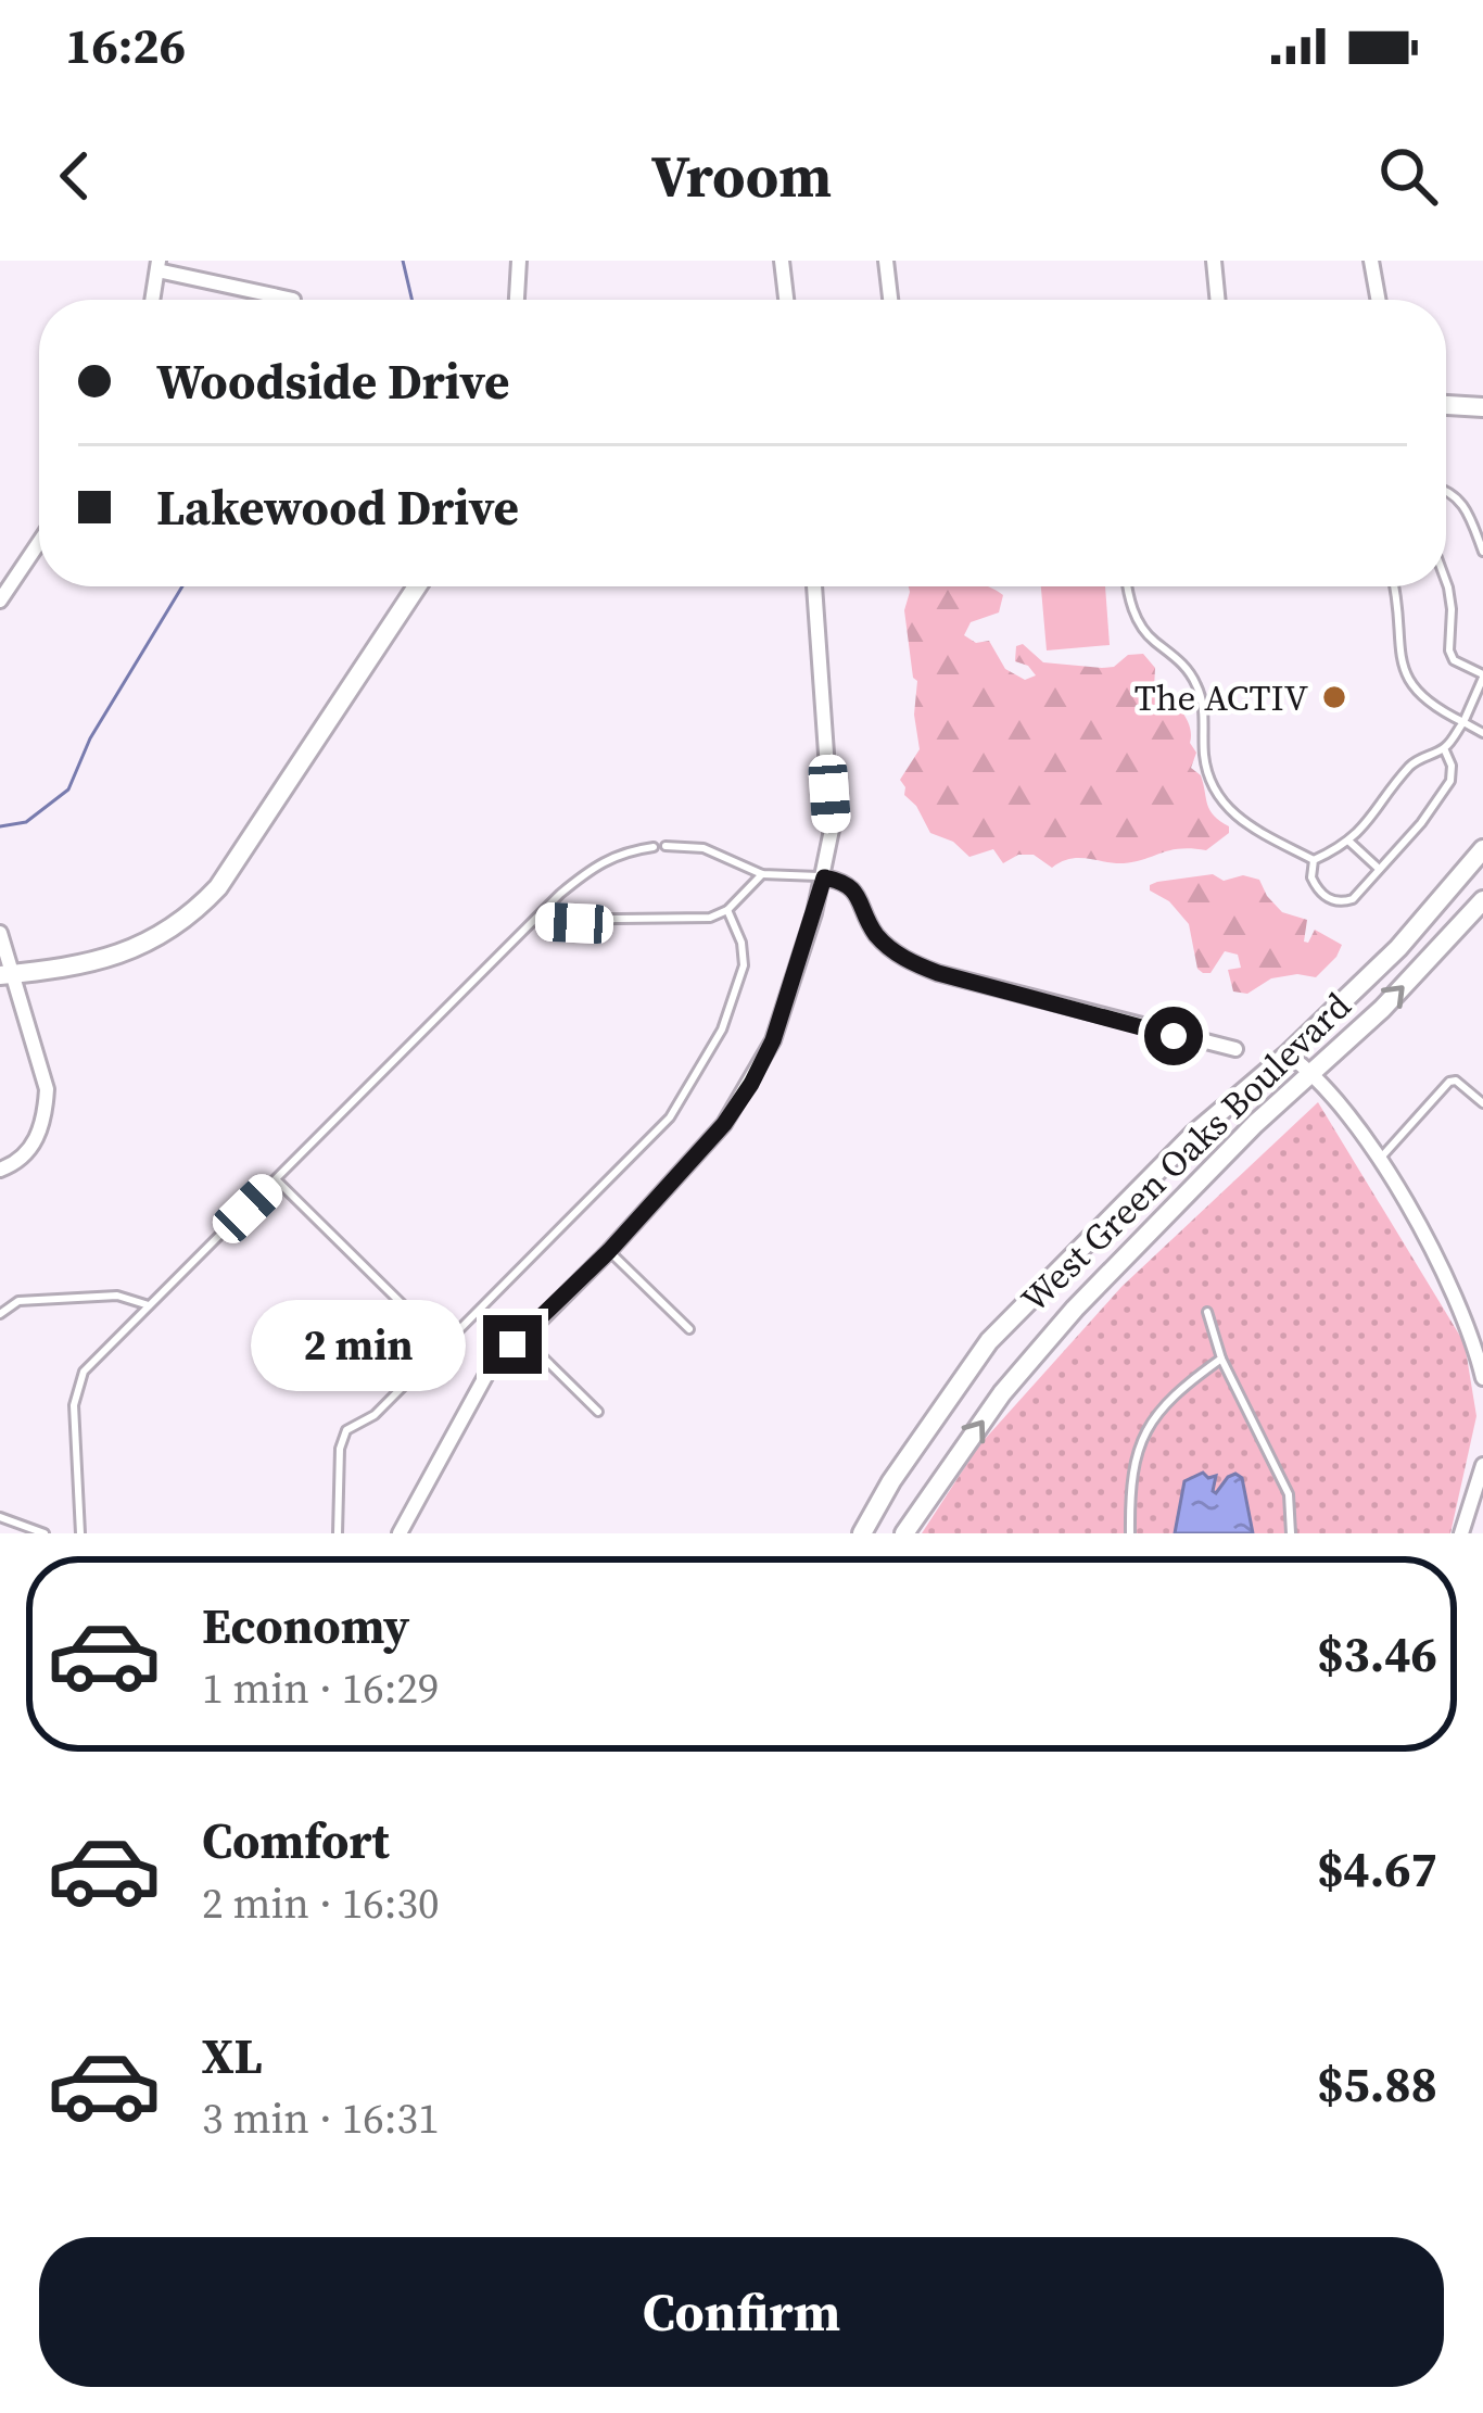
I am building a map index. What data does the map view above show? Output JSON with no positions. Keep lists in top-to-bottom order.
{
  "streets": {
    "main road": ["West Green Oaks Boulevard"]
  },
  "places": ["The ACTIV"],
  "page": {
    "status": "16:26",
    "header": "Vroom",
    "banner": ["Woodside Drive", "Lakewood Drive"],
    "bubble": "2 min",
    "list": [
      {
        "name": "Economy",
        "note": "1 min · 16:29",
        "value": "$3.46"
      },
      {
        "name": "Comfort",
        "note": "2 min · 16:30",
        "value": "$4.67"
      },
      {
        "name": "XL",
        "note": "3 min · 16:31",
        "value": "$5.88"
      }
    ],
    "buttons": "Confirm"
  }
}
